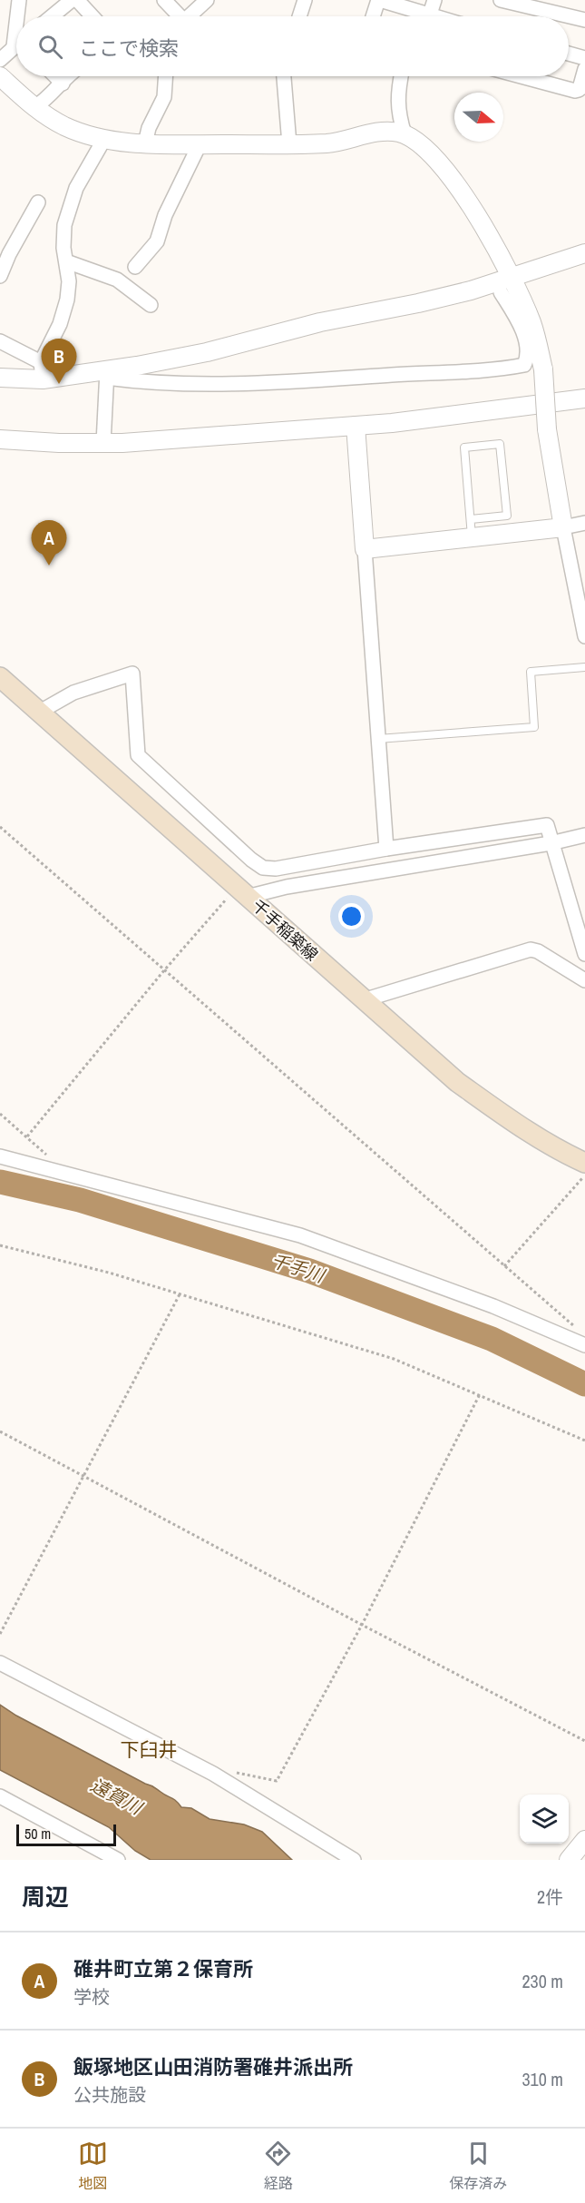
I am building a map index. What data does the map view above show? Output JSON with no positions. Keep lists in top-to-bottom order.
{
  "streets": {
    "main road": ["千手稲築線"]
  },
  "districts": ["下臼井"],
  "water": ["千手川", "遠賀川"],
  "scale_bar": "50 m",
  "north": "right",
  "page": {
    "search": "ここで検索",
    "pins": ["B", "A"],
    "scale": "50 m",
    "heading": ["周辺", "2件"],
    "list": [
      {
        "mark": "A",
        "name": "碓井町立第２保育所",
        "note": "学校",
        "value": "230 m"
      },
      {
        "mark": "B",
        "name": "飯塚地区山田消防署碓井派出所",
        "note": "公共施設",
        "value": "310 m"
      }
    ],
    "nav": ["地図", "経路", "保存済み"]
  }
}
